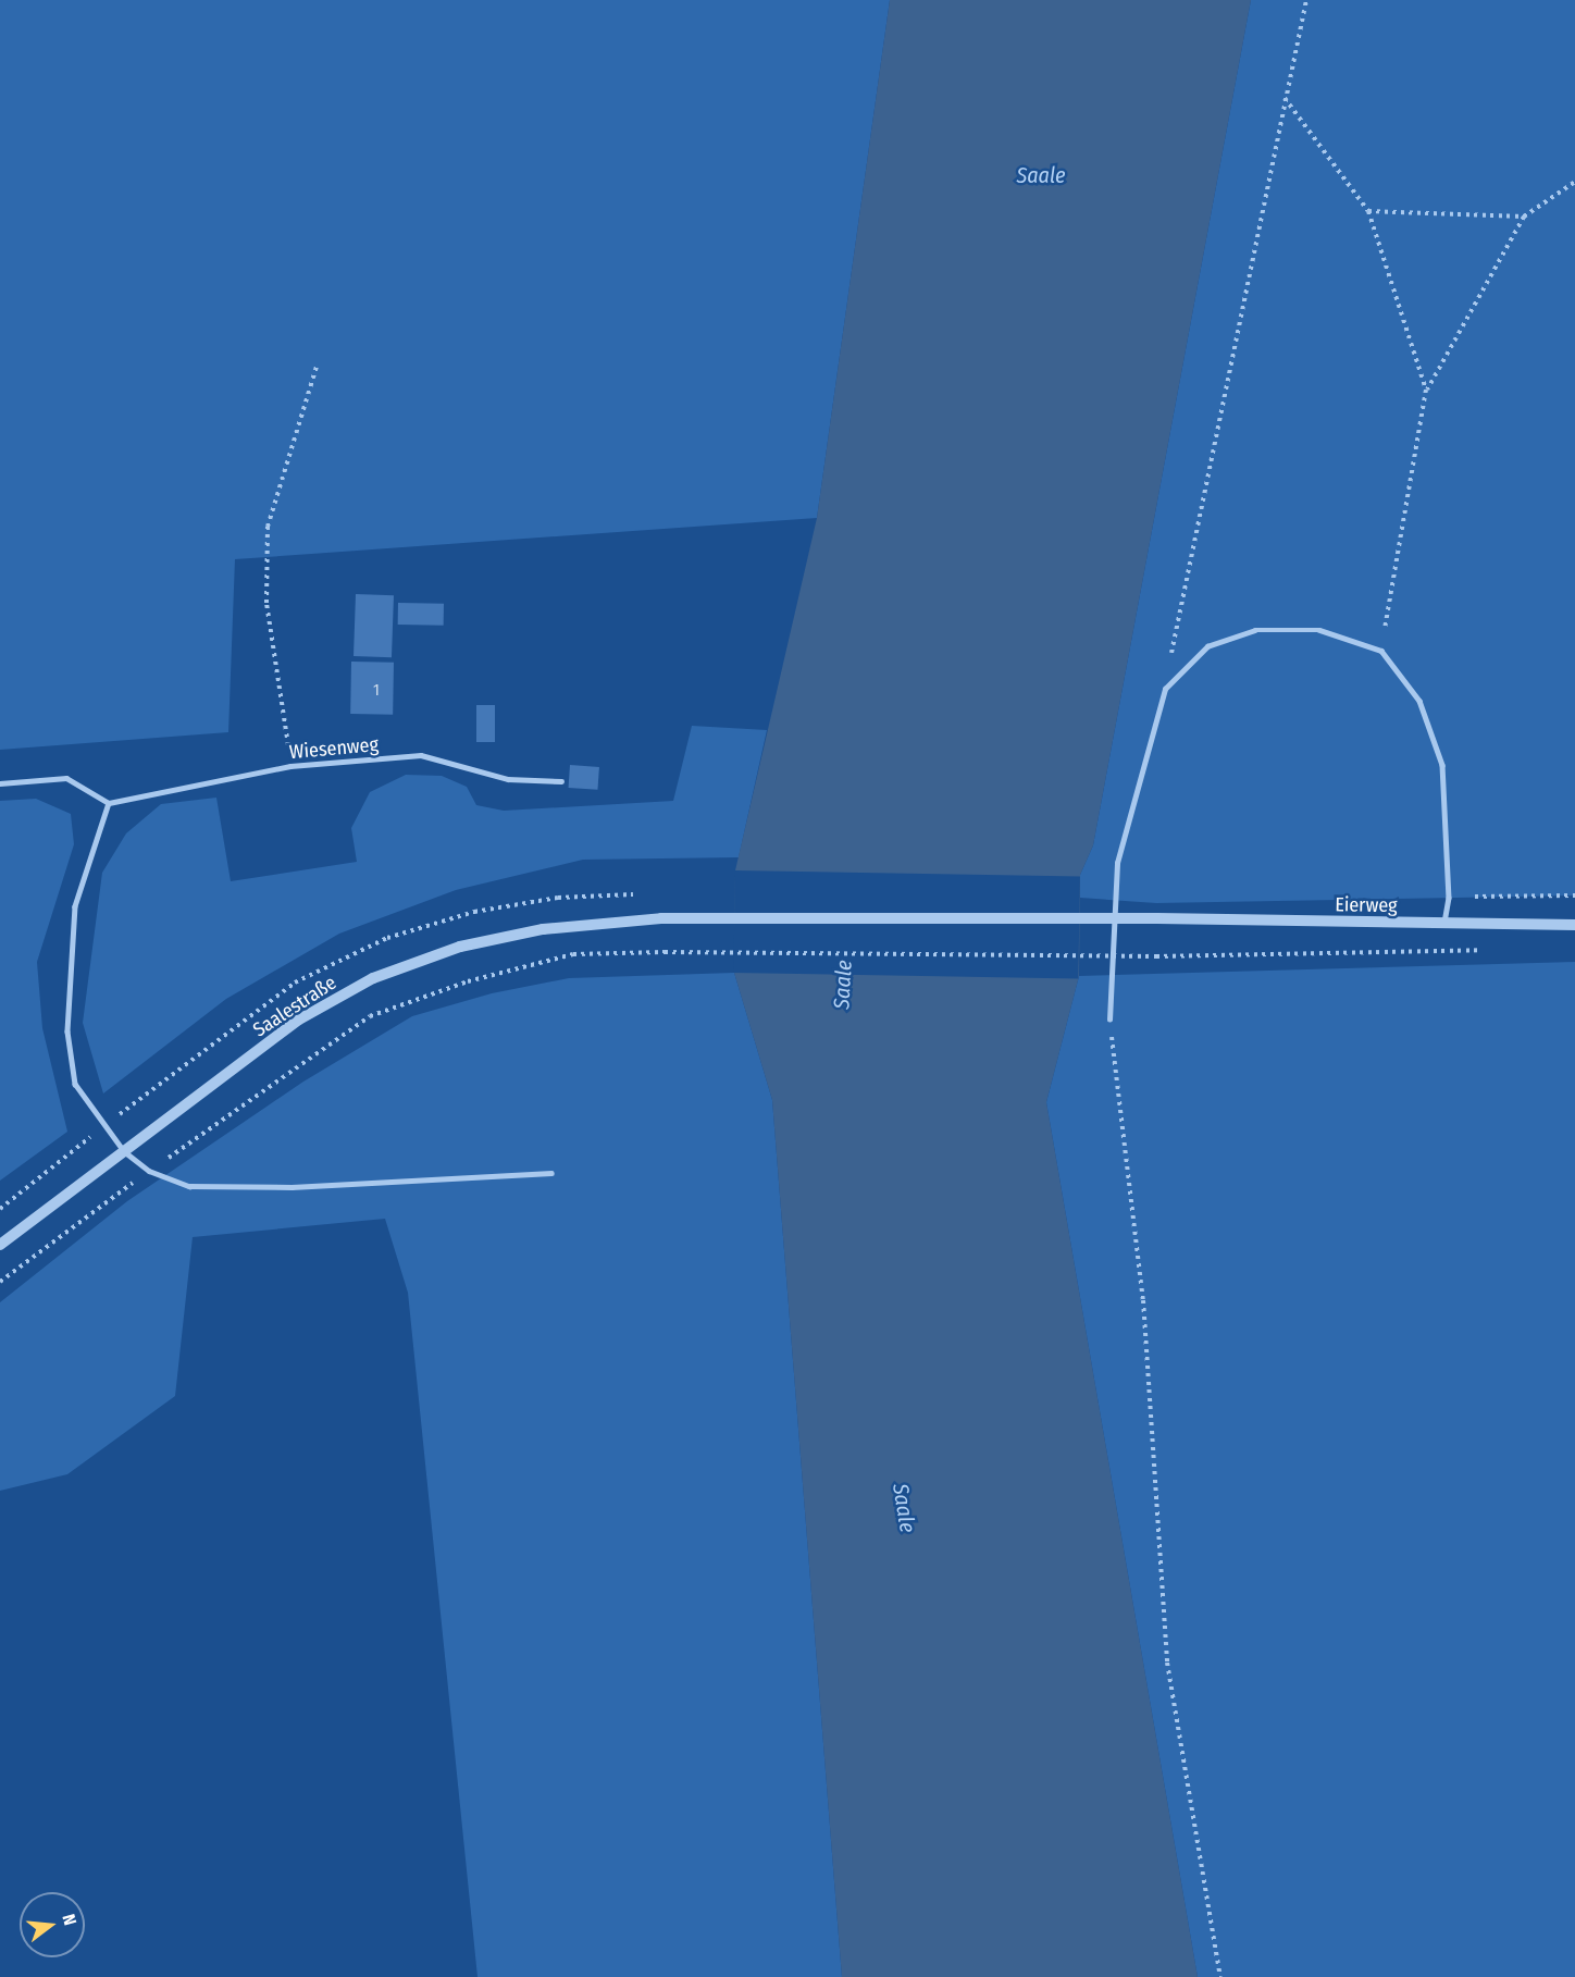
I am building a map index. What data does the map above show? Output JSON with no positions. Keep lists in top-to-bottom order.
{
  "streets": {
    "street": ["Eierweg", "Saalestraße"],
    "lane": ["Wiesenweg"]
  },
  "crossings": [
    ["Eierweg", "Saalestraße"]
  ],
  "water": ["Saale"],
  "house_numbers": ["1"],
  "north": "right"
}
